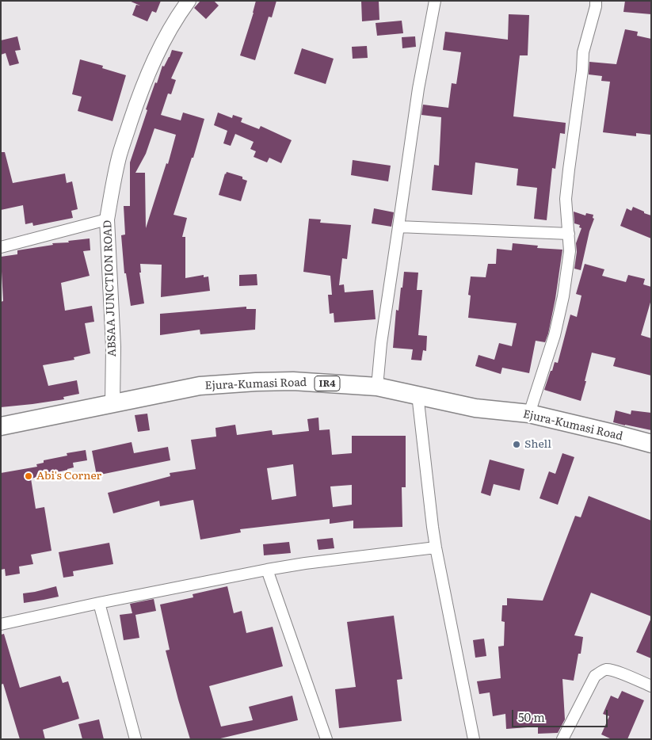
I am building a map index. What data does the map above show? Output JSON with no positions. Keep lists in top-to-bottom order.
{
  "streets": {
    "main road": ["IR4", "Ejura-Kumasi Road"],
    "street": ["ABSAA JUNCTION ROAD"]
  },
  "crossings": [
    ["ABSAA JUNCTION ROAD", "Ejura-Kumasi Road"]
  ],
  "places": ["Shell", "Abi's Corner"],
  "scale_bar": "50 m"
}
